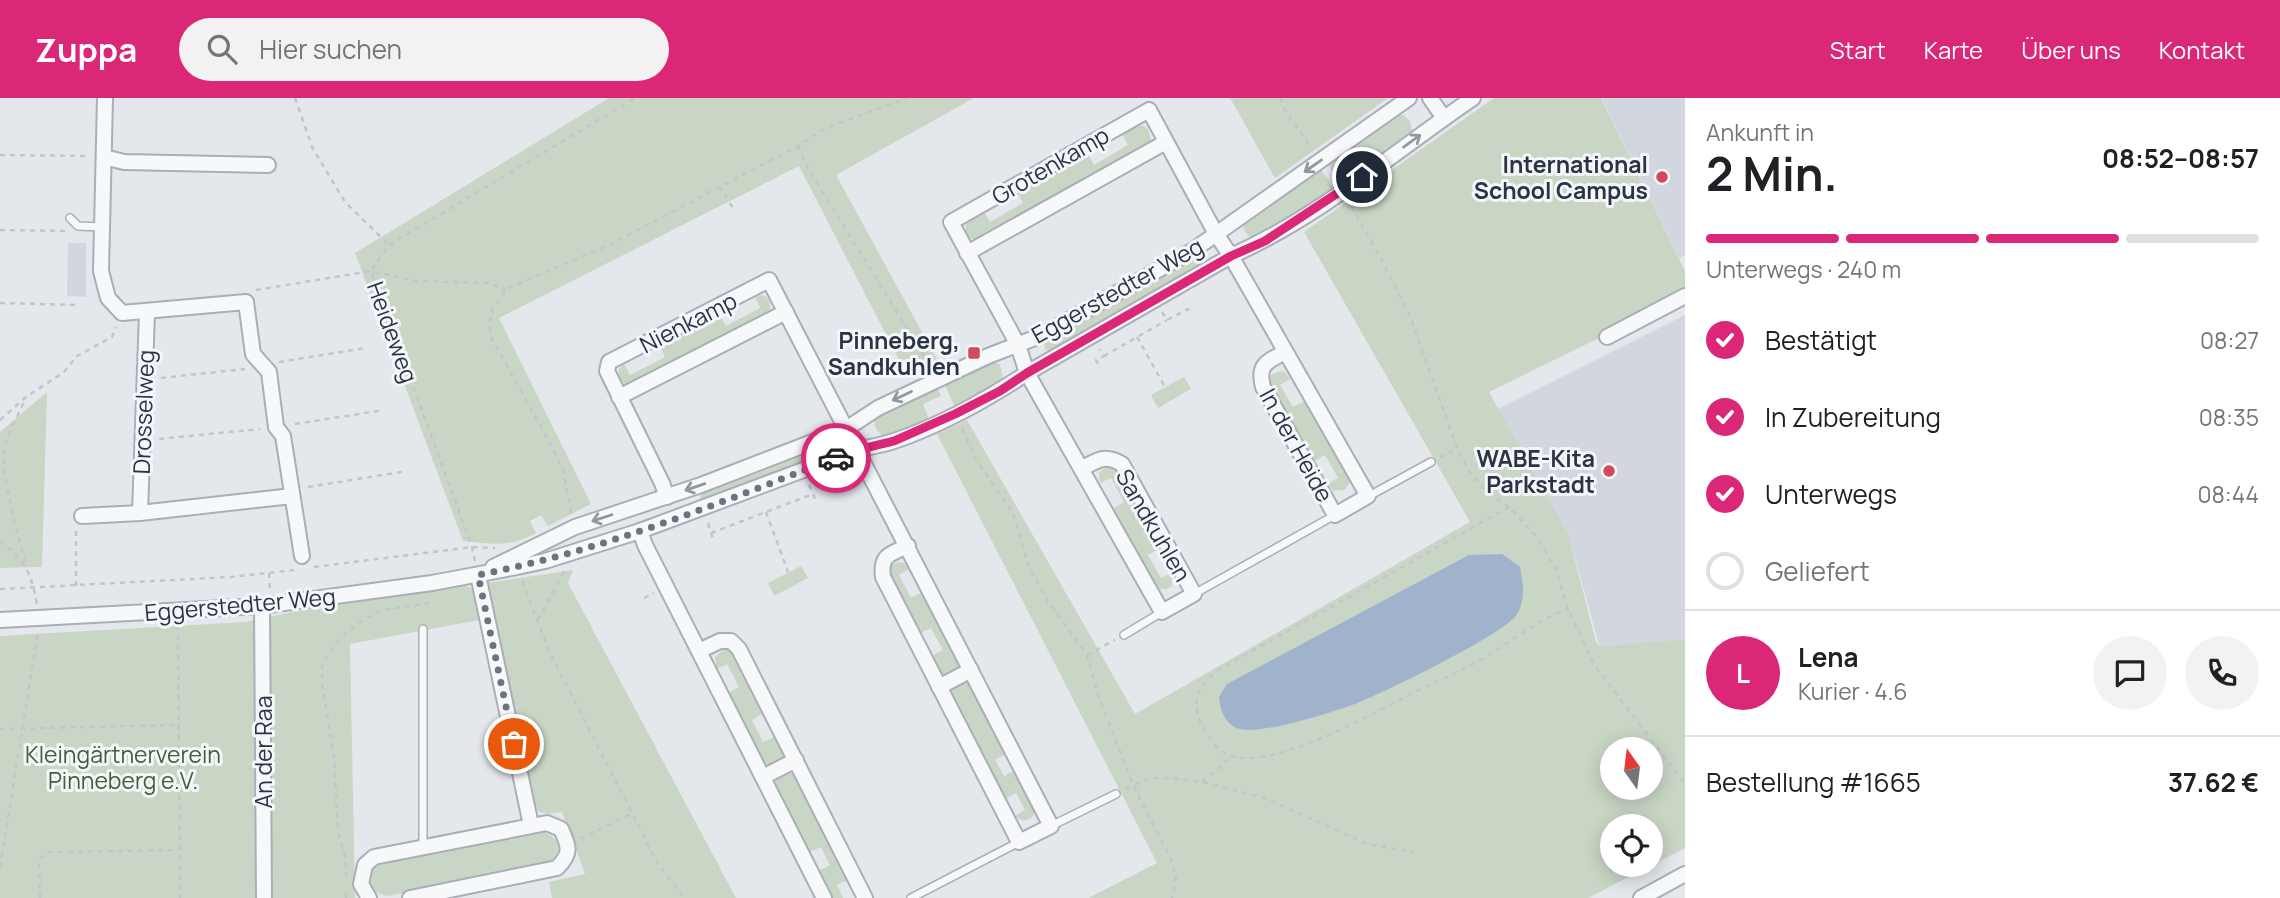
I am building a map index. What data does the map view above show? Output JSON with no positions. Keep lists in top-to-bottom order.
{
  "streets": {
    "street": [
      "Grotenkamp",
      "Eggerstedter Weg",
      "Nienkamp",
      "Drosselweg",
      "In der Heide",
      "Sandkuhlen",
      "An der Raa"
    ],
    "path": ["Heideweg"]
  },
  "crossings": [
    ["Grotenkamp", "Eggerstedter Weg"],
    ["Eggerstedter Weg", "Nienkamp"],
    ["Eggerstedter Weg", "Heideweg"],
    ["Eggerstedter Weg", "In der Heide"],
    ["Eggerstedter Weg", "Sandkuhlen"],
    ["Eggerstedter Weg", "An der Raa"]
  ],
  "parks": ["Kleingärtnerverein Pinneberg e.V."],
  "places": {
    "other": ["International School Campus", "WABE-Kita Parkstadt"],
    "transit": ["Pinneberg, Sandkuhlen"]
  },
  "north": "top",
  "page": {
    "header": "Zuppa",
    "search": "Hier suchen",
    "nav": [
      "Start",
      "Karte",
      "Über uns",
      "Kontakt"
    ],
    "heading": ["2 Min.", "Ankunft in", "08:52–08:57"],
    "panel": [
      "Lena",
      "Kurier · 4.6",
      "Bestellung #1665",
      "37.62 €"
    ],
    "bar": "Unterwegs · 240 m",
    "list": [
      ["Bestätigt", "08:27"],
      ["In Zubereitung", "08:35"],
      ["Unterwegs", "08:44"],
      "Geliefert"
    ],
    "round": "L"
  }
}
